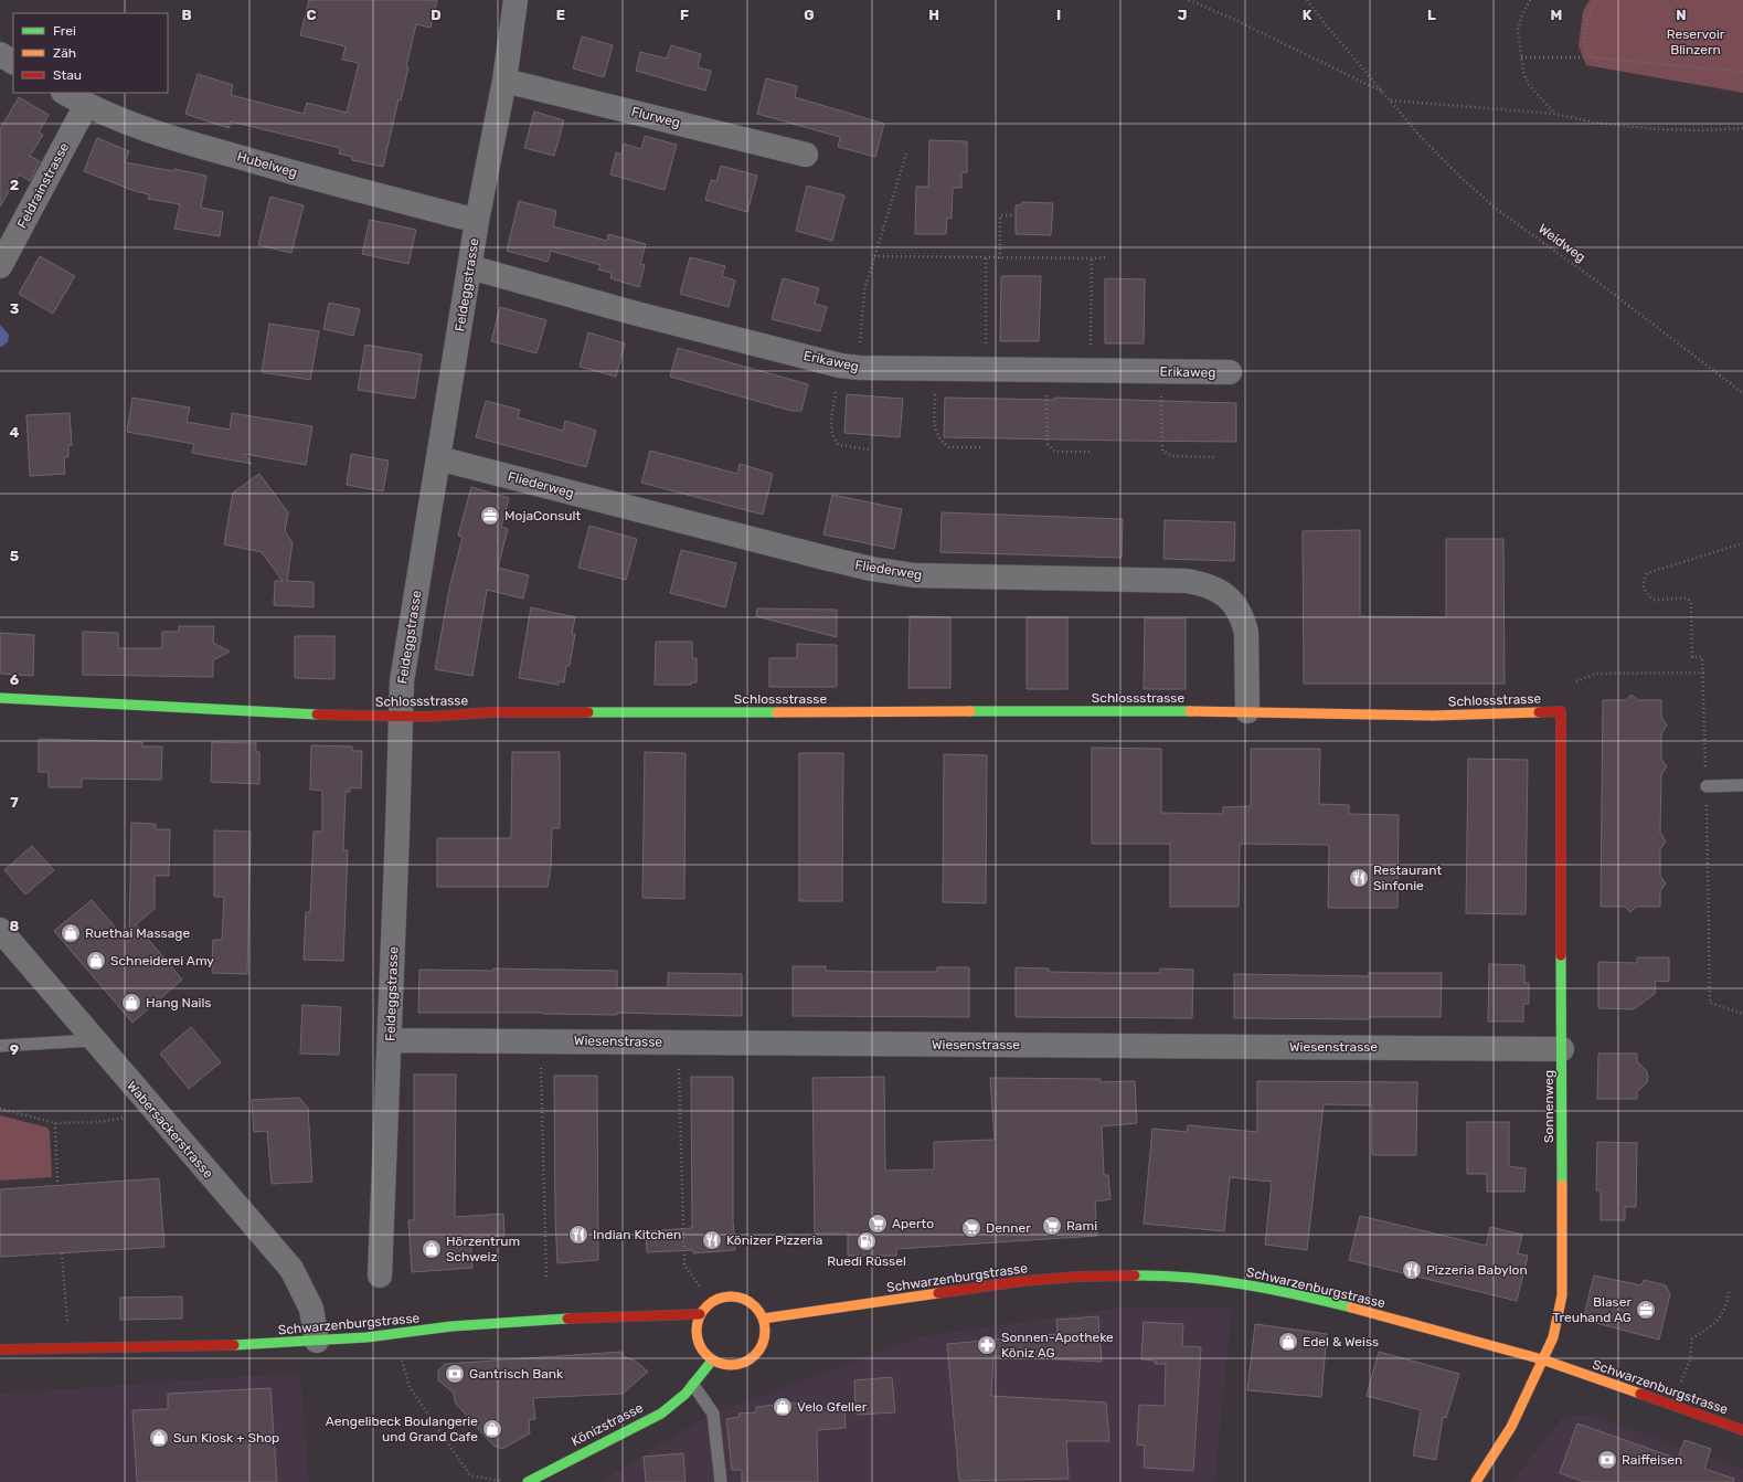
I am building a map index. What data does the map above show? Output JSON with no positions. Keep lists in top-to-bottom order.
{
  "streets": {
    "street": [
      "Flurweg",
      "Hubelweg",
      "Feldrainstrasse",
      "Feldeggstrasse",
      "Erikaweg",
      "Fliederweg",
      "Schlossstrasse",
      "Wiesenstrasse",
      "Sonnenweg",
      "Wabersackerstrasse",
      "Schwarzenburgstrasse",
      "Könizstrasse"
    ],
    "path": ["Weidweg"]
  },
  "crossings": [
    ["Flurweg", "Feldeggstrasse"],
    ["Hubelweg", "Feldrainstrasse"],
    ["Hubelweg", "Feldeggstrasse"],
    ["Feldeggstrasse", "Erikaweg"],
    ["Feldeggstrasse", "Fliederweg"],
    ["Feldeggstrasse", "Schlossstrasse"],
    ["Feldeggstrasse", "Wiesenstrasse"],
    ["Fliederweg", "Schlossstrasse"],
    ["Schlossstrasse", "Sonnenweg"],
    ["Wiesenstrasse", "Sonnenweg"],
    ["Sonnenweg", "Schwarzenburgstrasse"],
    ["Wabersackerstrasse", "Schwarzenburgstrasse"],
    ["Schwarzenburgstrasse", "Könizstrasse"]
  ],
  "parks": ["Reservoir Blinzern"],
  "places": {
    "office": ["MojaConsult", "Blaser Treuhand AG"],
    "restaurant": [
      "Restaurant Sinfonie",
      "Indian Kitchen",
      "Könizer Pizzeria",
      "Pizzeria Babylon"
    ],
    "shop": [
      "Ruethai Massage",
      "Schneiderei Amy",
      "Hang Nails",
      "Hörzentrum Schweiz",
      "Edel & Weiss",
      "Velo Gfeller",
      "Aengelibeck Boulangerie und Grand Cafe",
      "Sun Kiosk + Shop"
    ],
    "supermarket": ["Aperto", "Rami", "Denner"],
    "fuel station": ["Ruedi Rüssel"],
    "pharmacy": ["Sonnen-Apotheke Köniz AG"],
    "bank": ["Gantrisch Bank", "Raiffeisen"]
  },
  "legend": ["Frei", "Zäh", "Stau"],
  "grid": {
    "columns": [
      "B",
      "C",
      "D",
      "E",
      "F",
      "G",
      "H",
      "I",
      "J",
      "K",
      "L",
      "M",
      "N"
    ],
    "rows": [
      "2",
      "3",
      "4",
      "5",
      "6",
      "7",
      "8",
      "9"
    ]
  }
}
